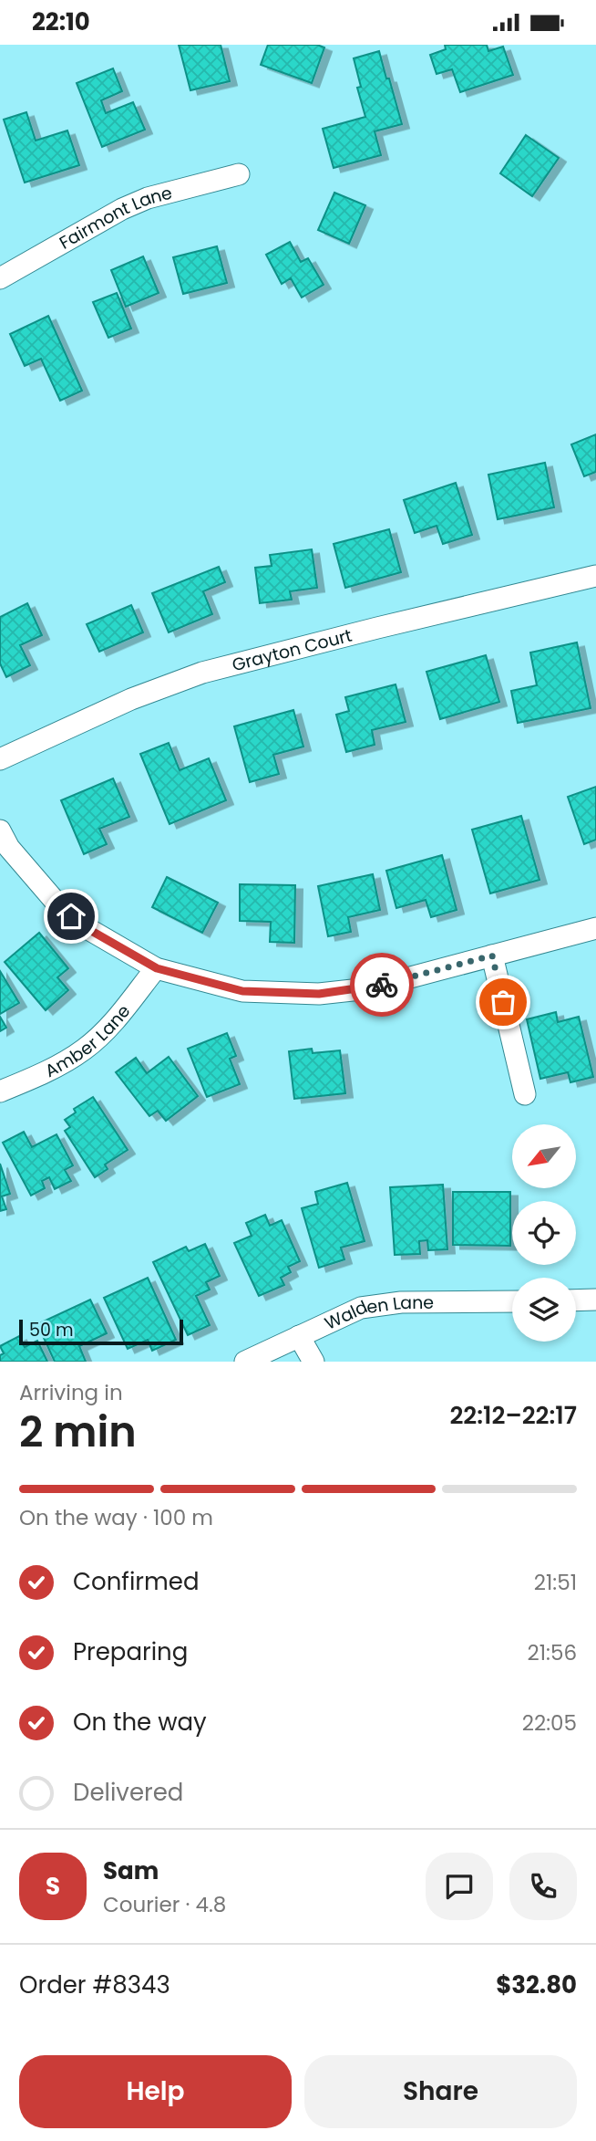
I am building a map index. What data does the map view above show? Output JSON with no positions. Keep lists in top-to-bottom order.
{
  "streets": {
    "street": [
      "Fairmont Lane",
      "Grayton Court",
      "Amber Lane",
      "Walden Lane"
    ]
  },
  "scale_bar": "50 m",
  "north": "bottom left",
  "page": {
    "status": "22:10",
    "scale": "50 m",
    "heading": ["2 min", "Arriving in", "22:12–22:17"],
    "panel": [
      "Sam",
      "Courier · 4.8",
      "Order #8343",
      "$32.80"
    ],
    "bar": "On the way · 100 m",
    "list": [
      ["Confirmed", "21:51"],
      ["Preparing", "21:56"],
      ["On the way", "22:05"],
      "Delivered"
    ],
    "round": "S",
    "buttons": ["Help", "Share"]
  }
}
